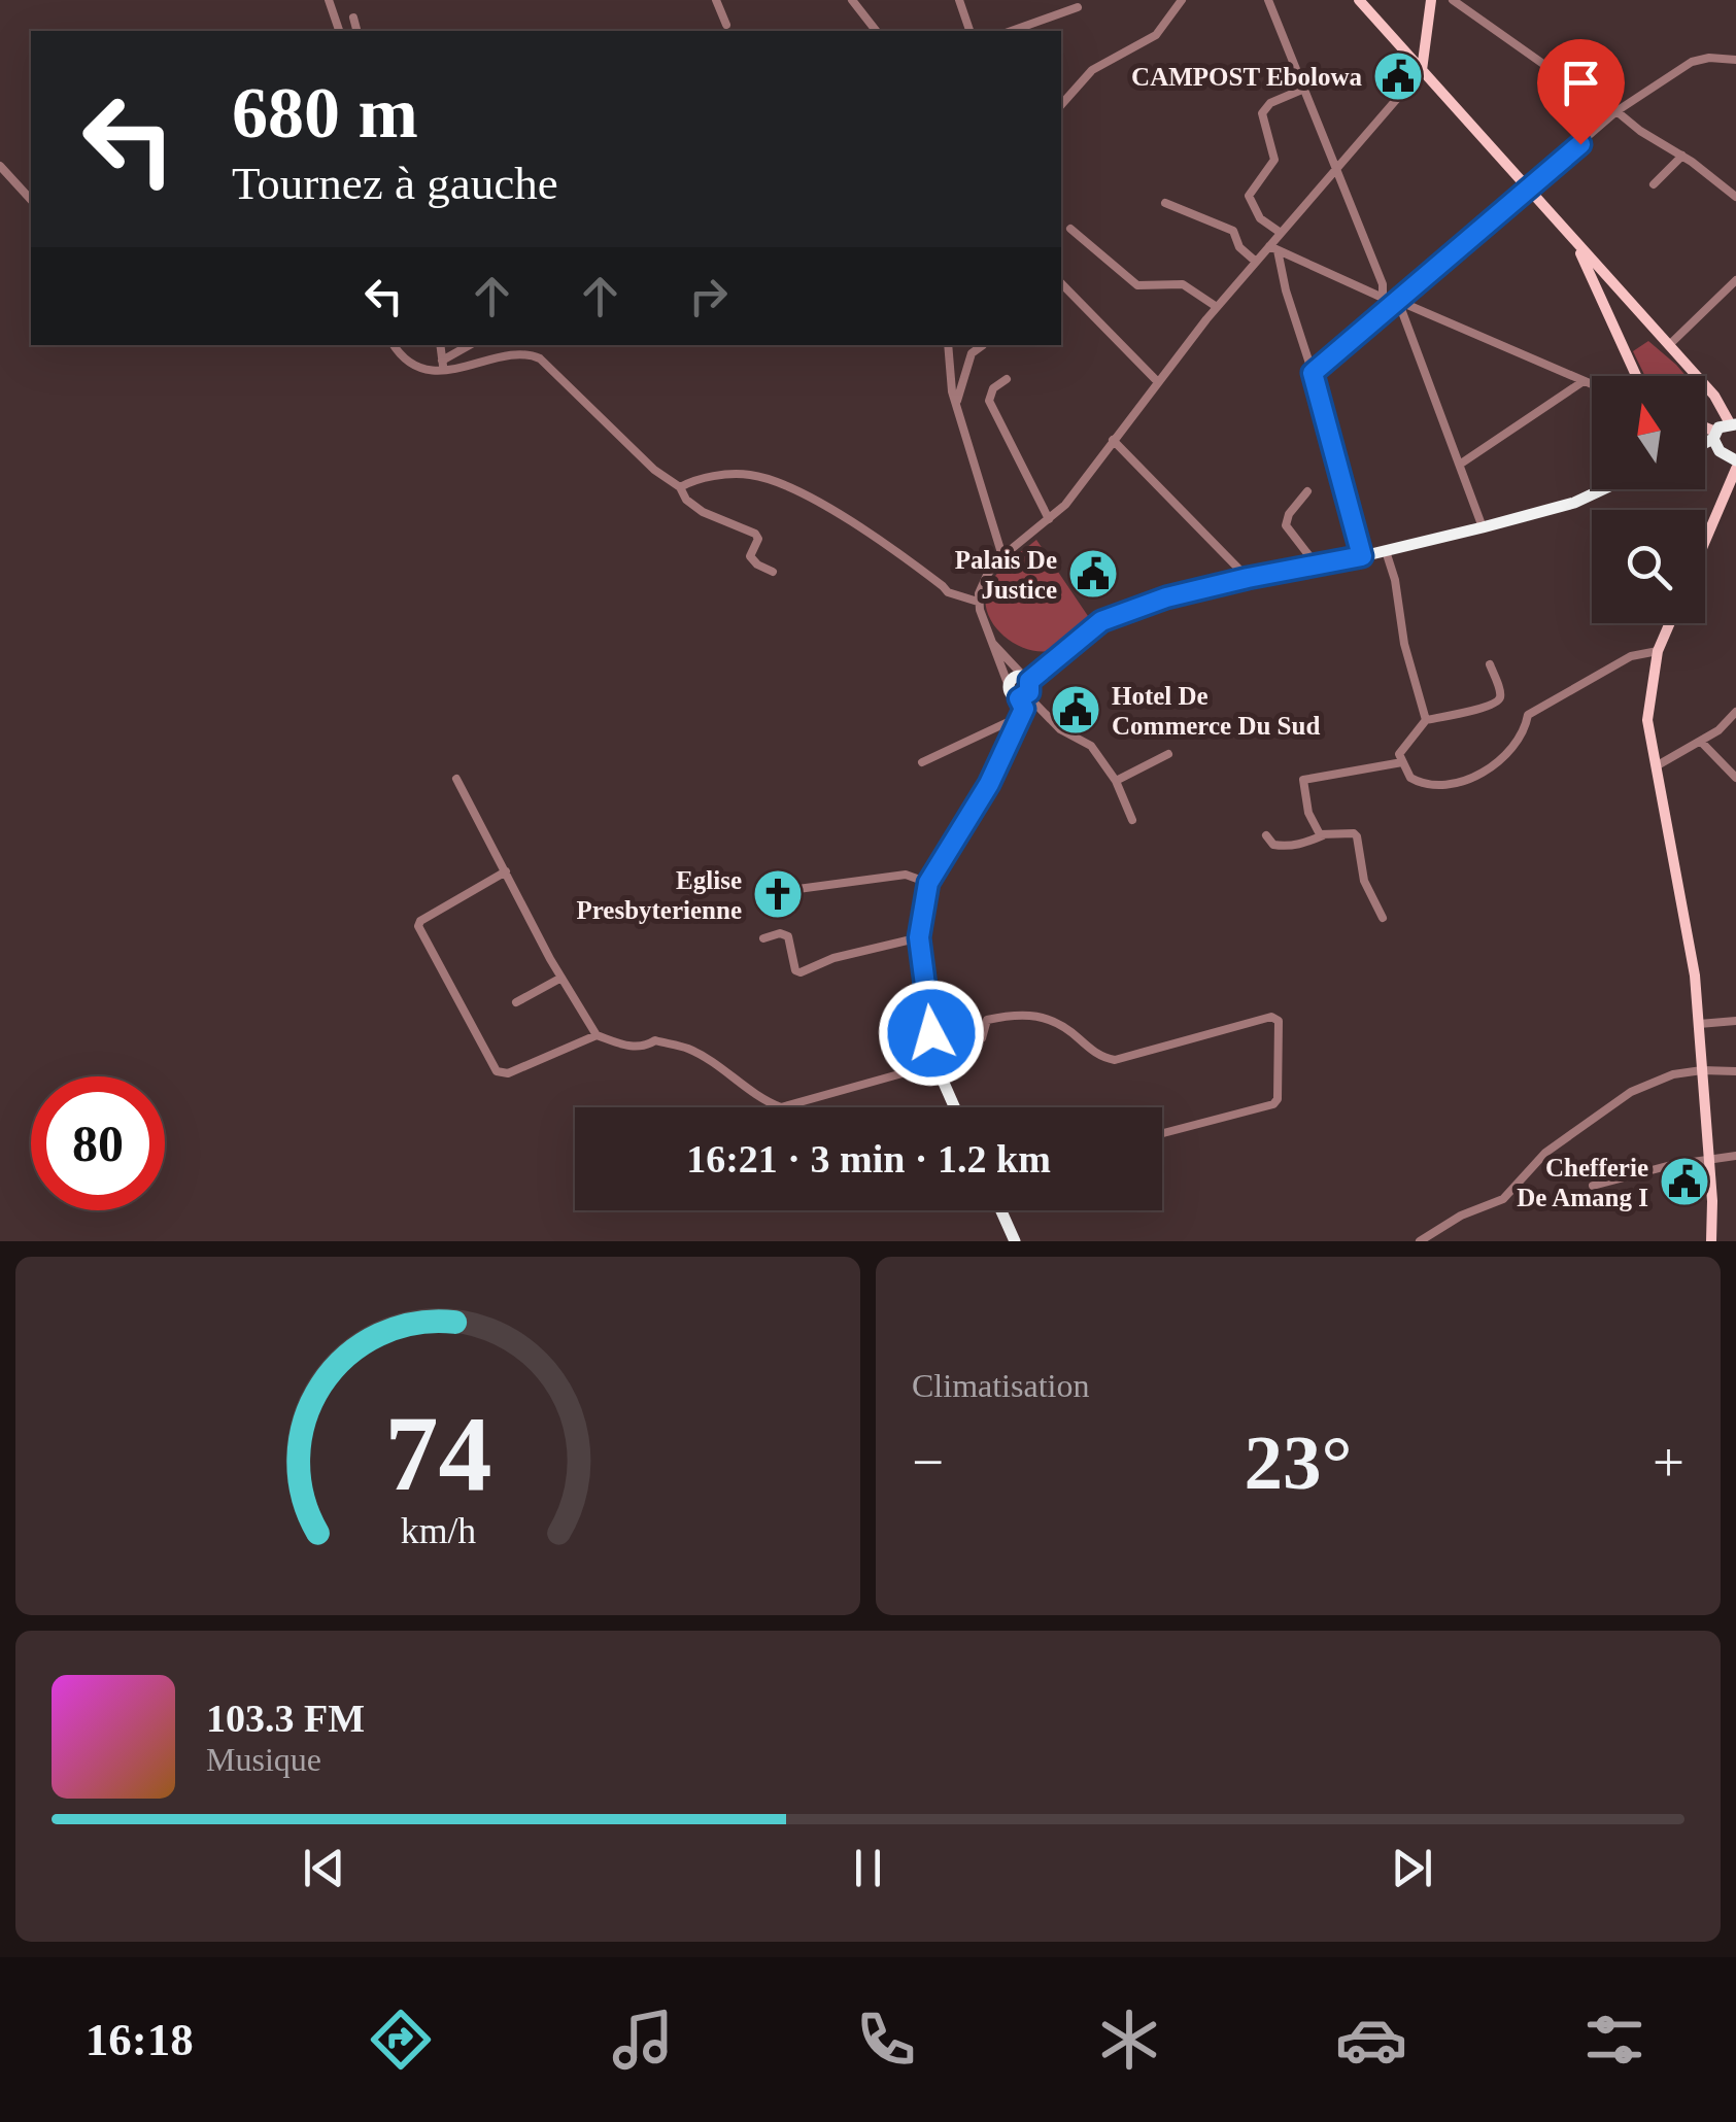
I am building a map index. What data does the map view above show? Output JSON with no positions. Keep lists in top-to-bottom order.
{
  "places": {
    "public building": [
      "CAMPOST Ebolowa",
      "Palais De Justice",
      "Hotel De Commerce Du Sud",
      "Chefferie De Amang I"
    ],
    "church": ["Eglise Presbyterienne"]
  },
  "north": "top",
  "page": {
    "turn": ["680 m", "Tournez à gauche"],
    "limit": "80",
    "trip": "16:21 · 3 min · 1.2 km",
    "tile": "Climatisation",
    "heat": ["−", "23°", "+"],
    "song": ["103.3 FM", "Musique"],
    "tabs": "16:18",
    "gauge": ["74", "km/h"]
  }
}
